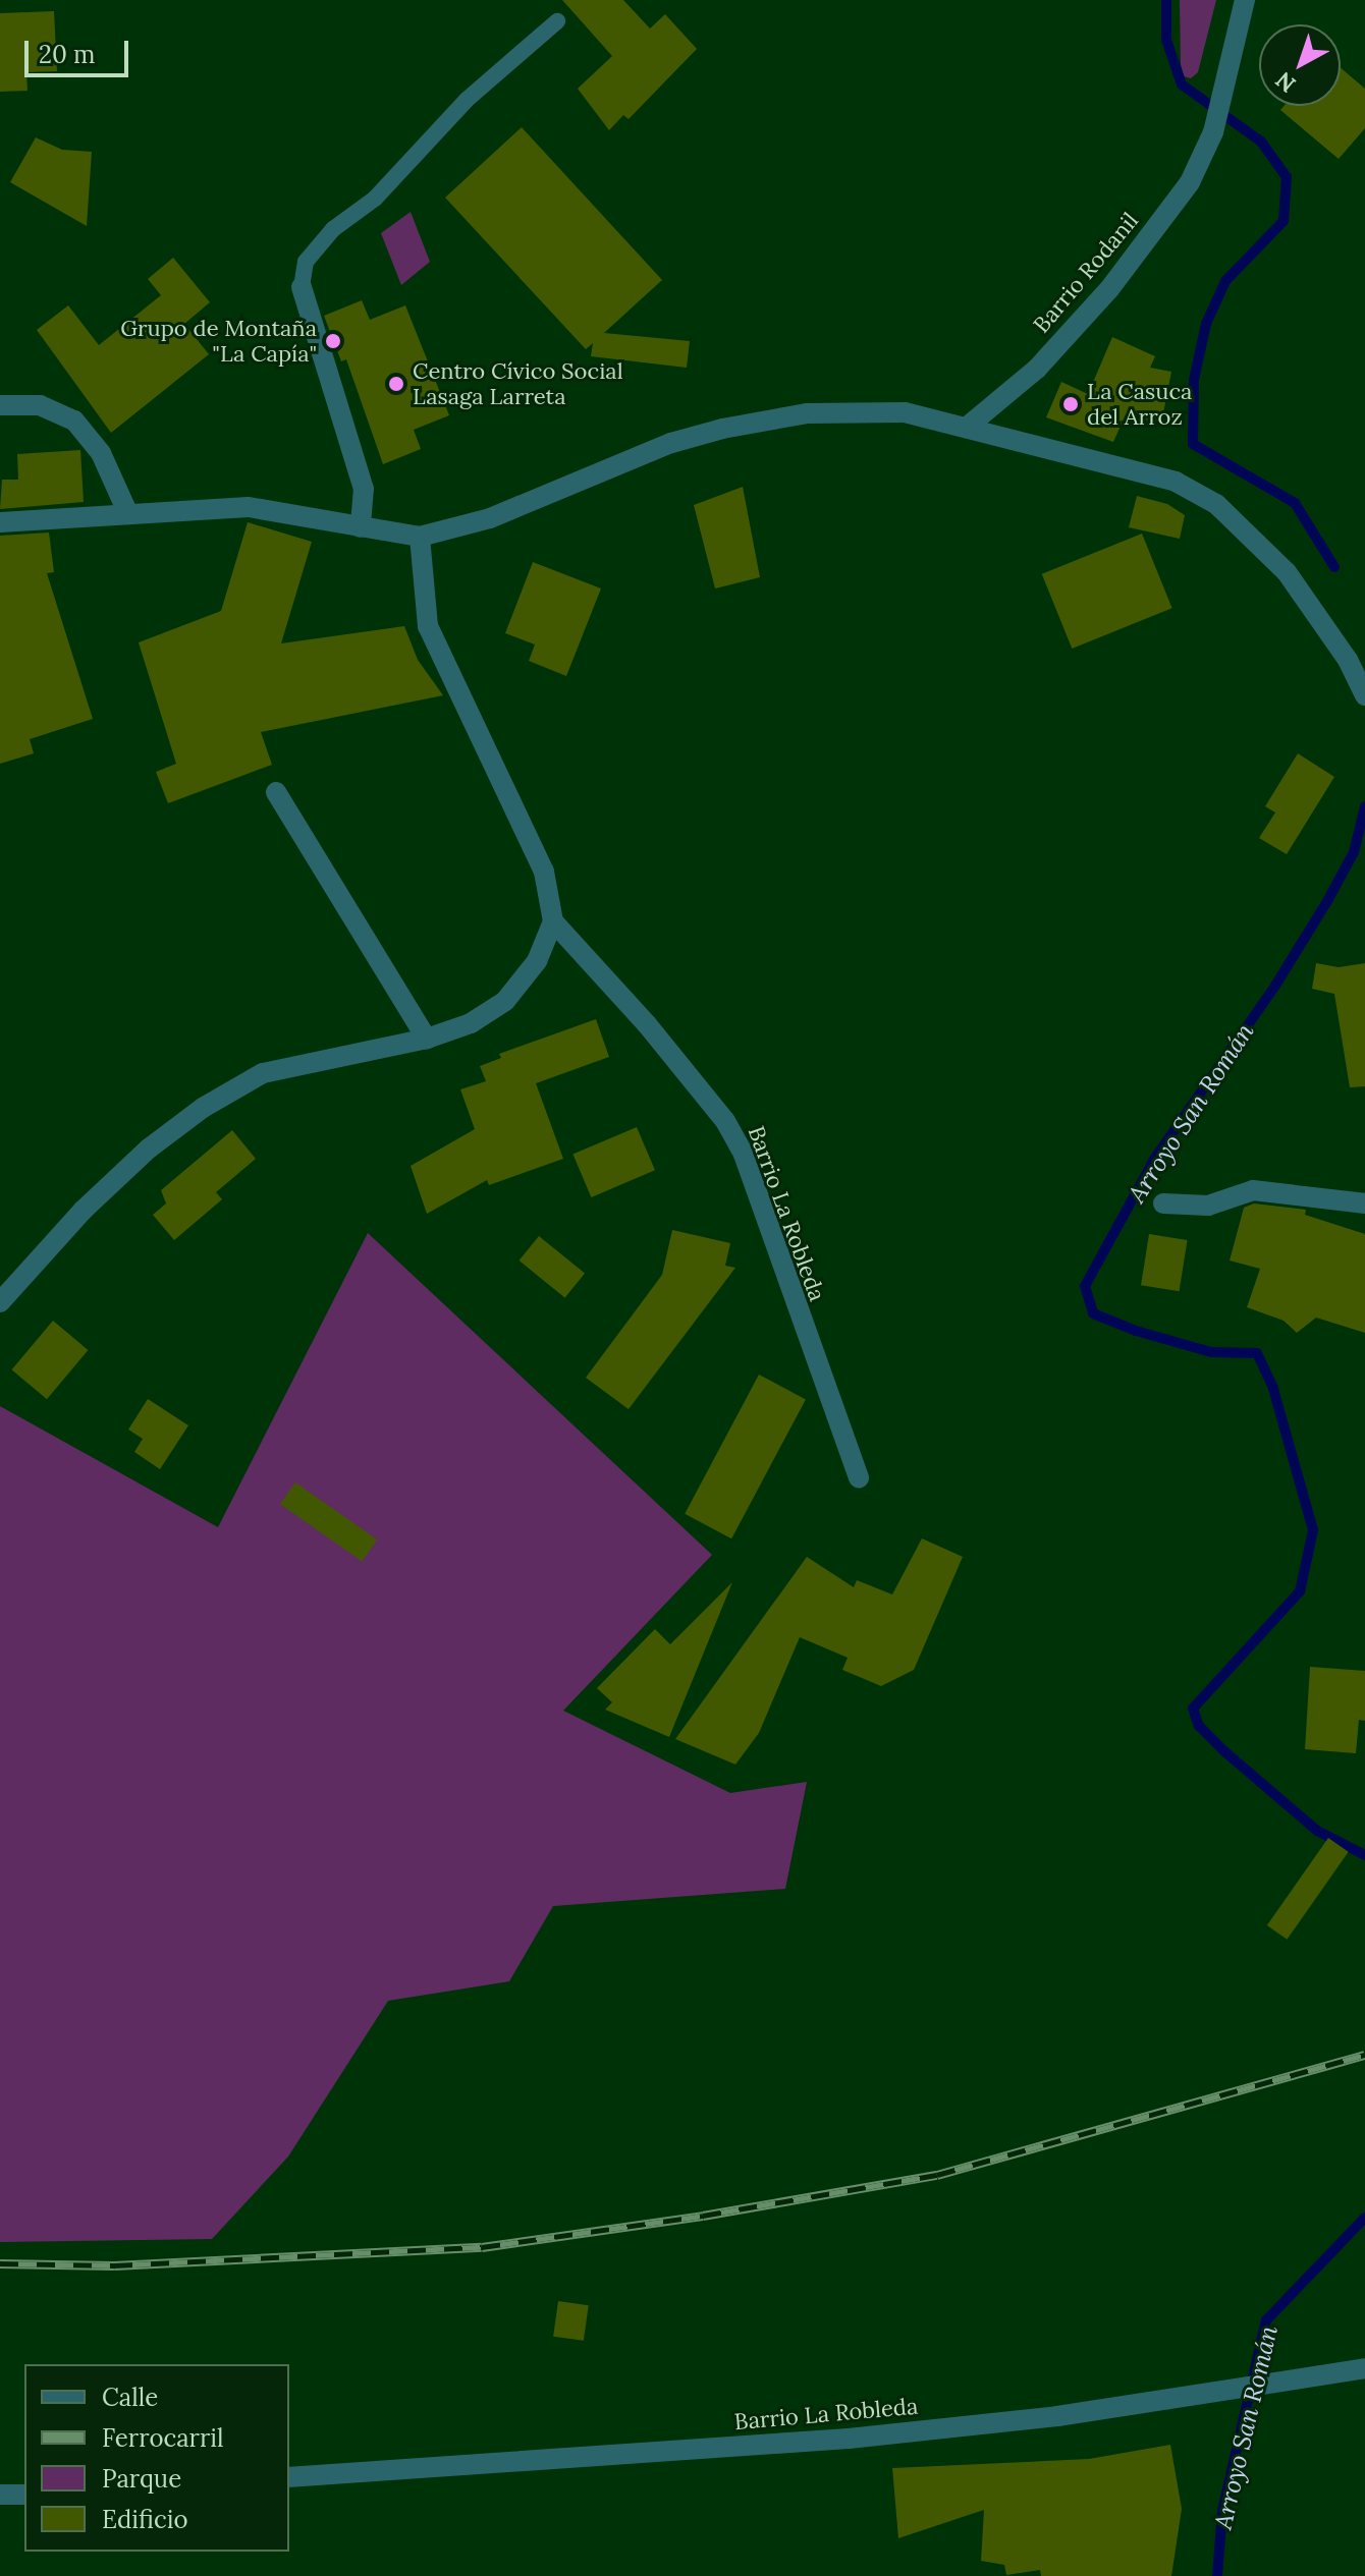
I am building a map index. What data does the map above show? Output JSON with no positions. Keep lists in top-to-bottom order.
{
  "streets": {
    "street": ["Barrio Rodanil", "Barrio La Robleda"]
  },
  "water": ["Arroyo San Román"],
  "places": ["Grupo de Montaña \"La Capía\"", "Centro Cívico Social Lasaga Larreta", "La Casuca del Arroz"],
  "legend": [
    "Calle",
    "Ferrocarril",
    "Parque",
    "Edificio"
  ],
  "scale_bar": "20 m",
  "north": "bottom left"
}
